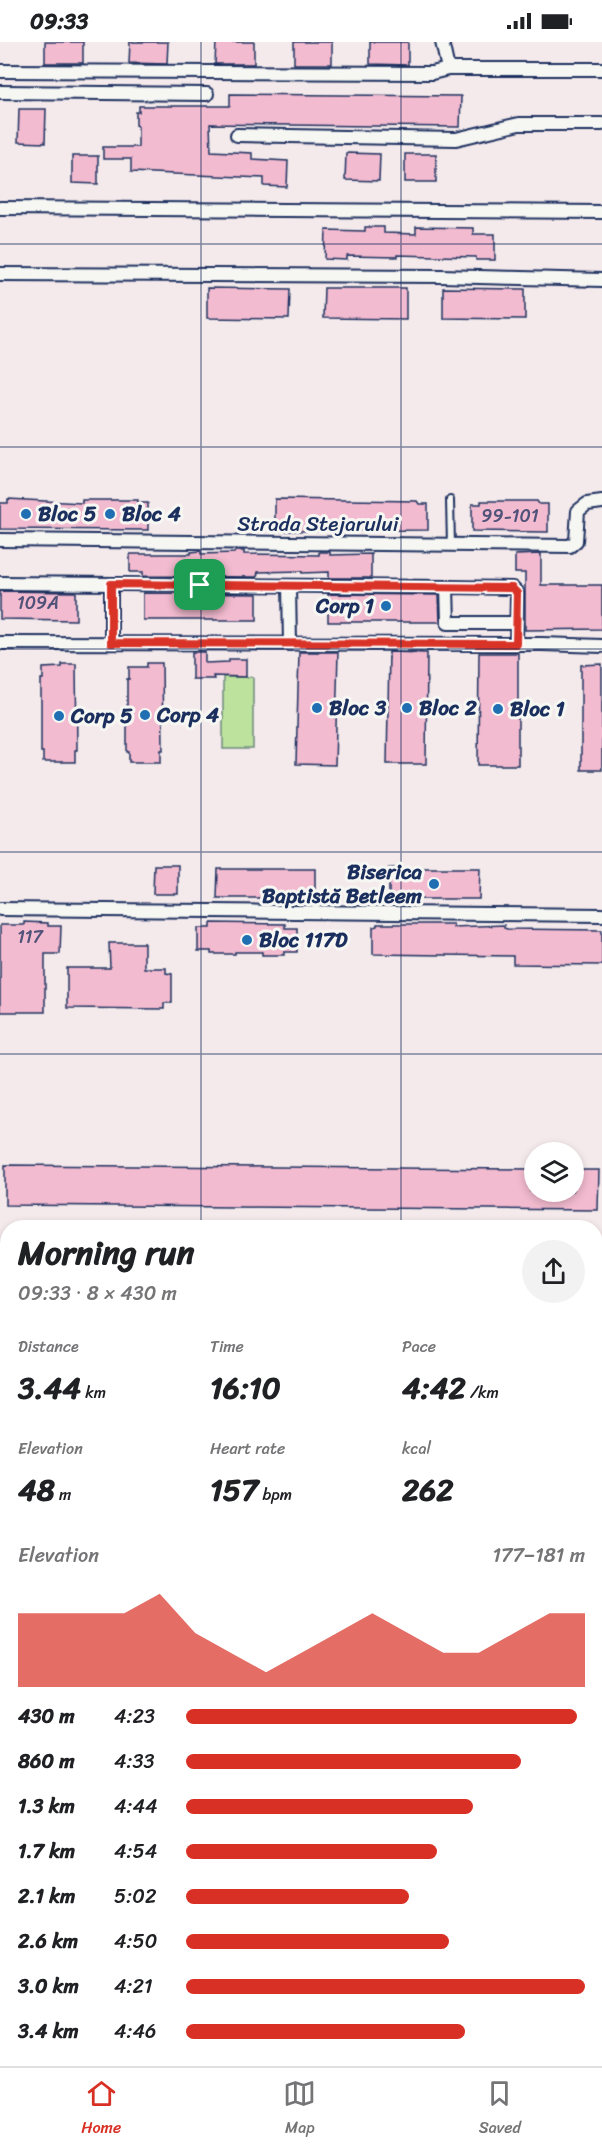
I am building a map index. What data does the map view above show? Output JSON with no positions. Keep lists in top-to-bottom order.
{
  "streets": {
    "street": ["Strada Stejarului"]
  },
  "places": [
    "Bloc 5",
    "Bloc 4",
    "Corp 1",
    "Bloc 3",
    "Bloc 2",
    "Bloc 1",
    "Corp 4",
    "Corp 5",
    "Biserica Baptistă Betleem",
    "Bloc 117D"
  ],
  "house_numbers": ["99-101", "109A", "117"],
  "page": {
    "status": "09:33",
    "heading": ["Morning run", "09:33 · 8 × 430 m"],
    "stats": [
      ["Distance", "3.44 km"],
      ["Time", "16:10"],
      ["Pace", "4:42 /km"],
      ["Elevation", "48 m"],
      ["Heart rate", "157 bpm"],
      ["kcal", "262"]
    ],
    "chart": ["Elevation", "177–181 m"],
    "list": [
      {
        "name": "430 m",
        "note": "4:23"
      },
      {
        "name": "860 m",
        "note": "4:33"
      },
      {
        "name": "1.3 km",
        "note": "4:44"
      },
      {
        "name": "1.7 km",
        "note": "4:54"
      },
      {
        "name": "2.1 km",
        "note": "5:02"
      },
      {
        "name": "2.6 km",
        "note": "4:50"
      },
      {
        "name": "3.0 km",
        "note": "4:21"
      },
      {
        "name": "3.4 km",
        "note": "4:46"
      }
    ],
    "tabs": ["Home", "Map", "Saved"]
  }
}
